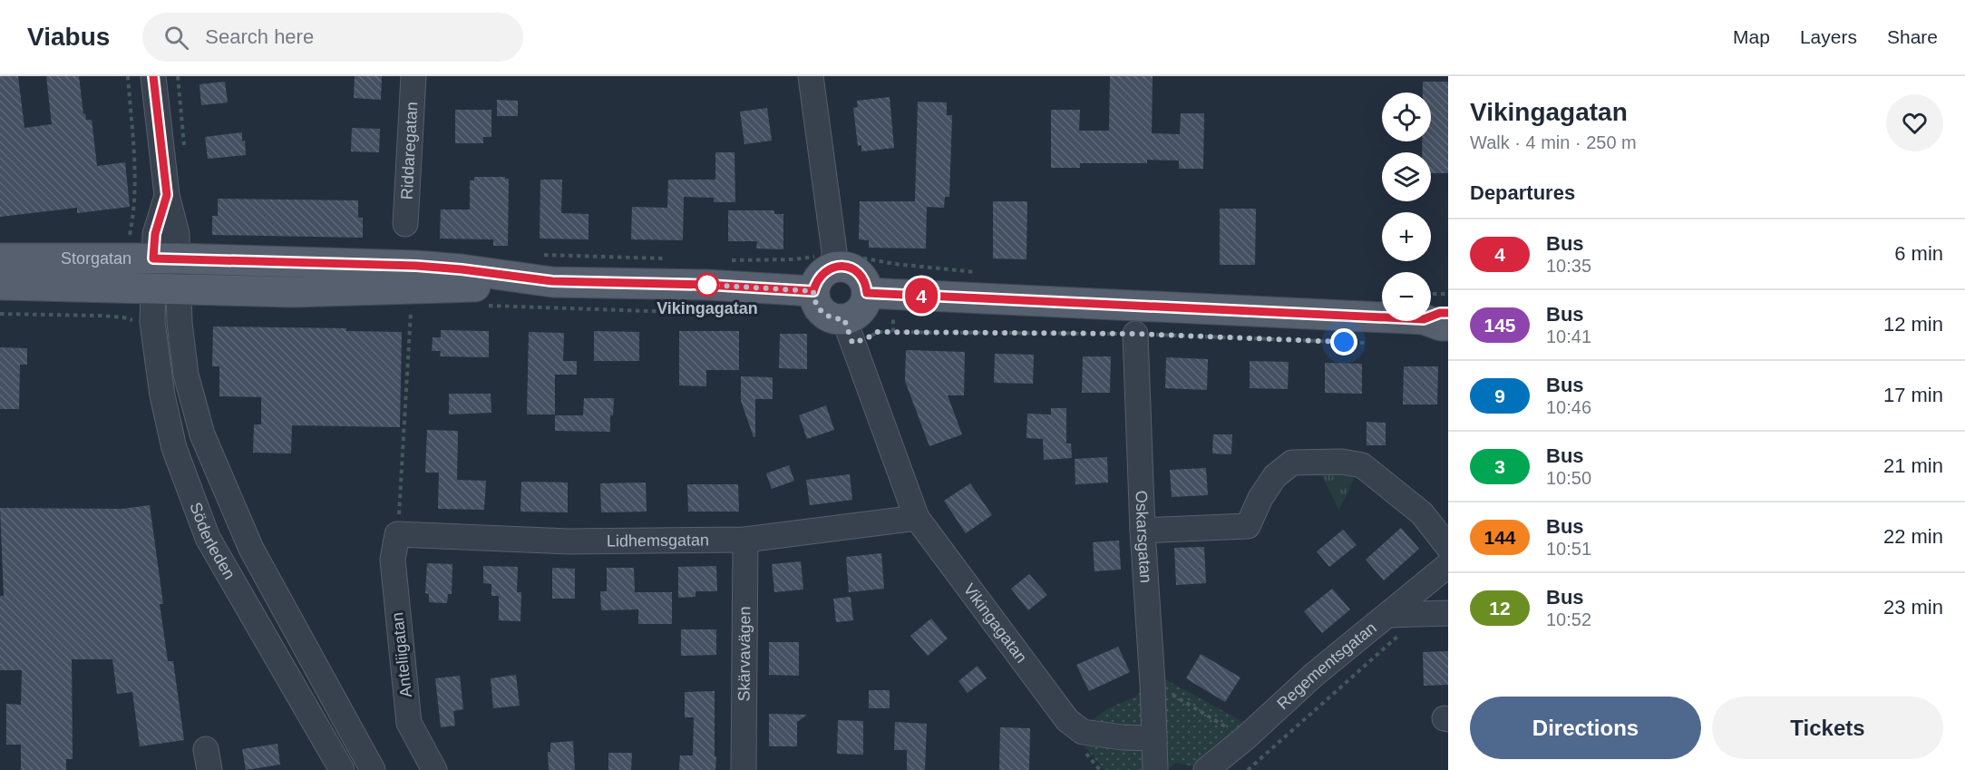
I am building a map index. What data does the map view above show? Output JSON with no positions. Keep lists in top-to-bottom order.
{
  "streets": {
    "main road": ["Storgatan"],
    "street": [
      "Riddaregatan",
      "Oskarsgatan",
      "Söderleden",
      "Lidhemsgatan",
      "Vikingagatan",
      "Anteliigatan",
      "Skärvavägen",
      "Regementsgatan"
    ]
  },
  "crossings": [
    ["Storgatan", "Söderleden"],
    ["Oskarsgatan", "Vikingagatan"],
    ["Lidhemsgatan", "Vikingagatan"],
    ["Lidhemsgatan", "Anteliigatan"],
    ["Lidhemsgatan", "Skärvavägen"]
  ],
  "places": ["Vikingagatan"],
  "lines": ["bus line 4"],
  "page": {
    "header": "Viabus",
    "search": "Search here",
    "nav": ["Map", "Layers", "Share"],
    "on_map": "4",
    "heading": [
      ["Vikingagatan", "Walk · 4 min · 250 m"],
      "Departures"
    ],
    "map_buttons": ["+", "−"],
    "list": [
      {
        "mark": "4",
        "name": "Bus",
        "note": "10:35",
        "value": "6 min"
      },
      {
        "mark": "145",
        "name": "Bus",
        "note": "10:41",
        "value": "12 min"
      },
      {
        "mark": "9",
        "name": "Bus",
        "note": "10:46",
        "value": "17 min"
      },
      {
        "mark": "3",
        "name": "Bus",
        "note": "10:50",
        "value": "21 min"
      },
      {
        "mark": "144",
        "name": "Bus",
        "note": "10:51",
        "value": "22 min"
      },
      {
        "mark": "12",
        "name": "Bus",
        "note": "10:52",
        "value": "23 min"
      }
    ],
    "buttons": ["Directions", "Tickets"]
  }
}
